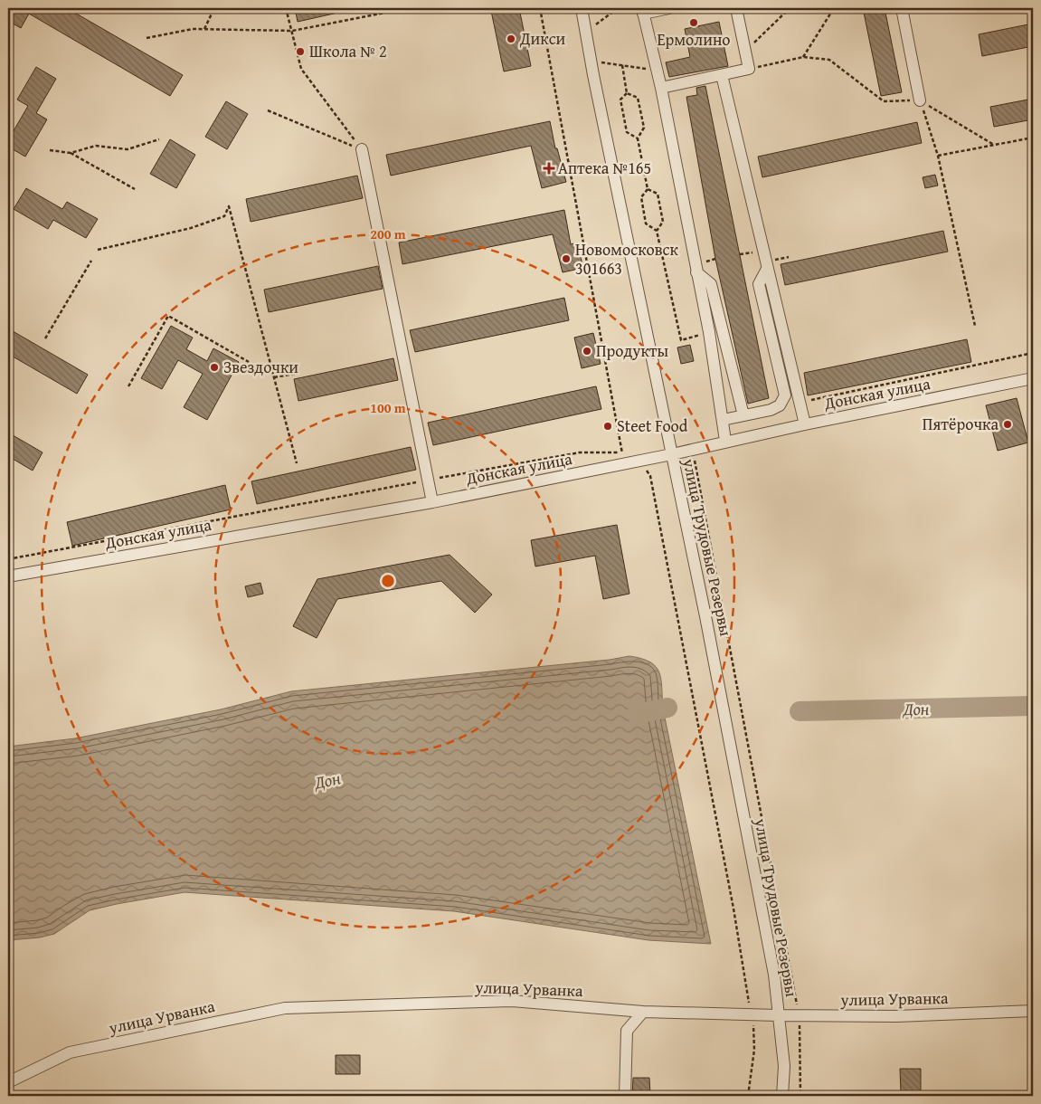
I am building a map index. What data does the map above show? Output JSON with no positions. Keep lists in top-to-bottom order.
{
  "streets": {
    "street": ["Донская улица", "улица Трудовые Резервы", "улица Урванка"]
  },
  "crossings": [
    ["Донская улица", "улица Трудовые Резервы"],
    ["улица Трудовые Резервы", "улица Урванка"]
  ],
  "water": ["Дон"],
  "places": {
    "other": [
      "Ермолино",
      "Дикси",
      "Школа № 2",
      "Новомосковск 301663",
      "Продукты",
      "Звездочки",
      "Пятёрочка",
      "Steet Food"
    ],
    "health": ["Аптека №165"]
  },
  "rings": ["200 m", "100 m"]
}
